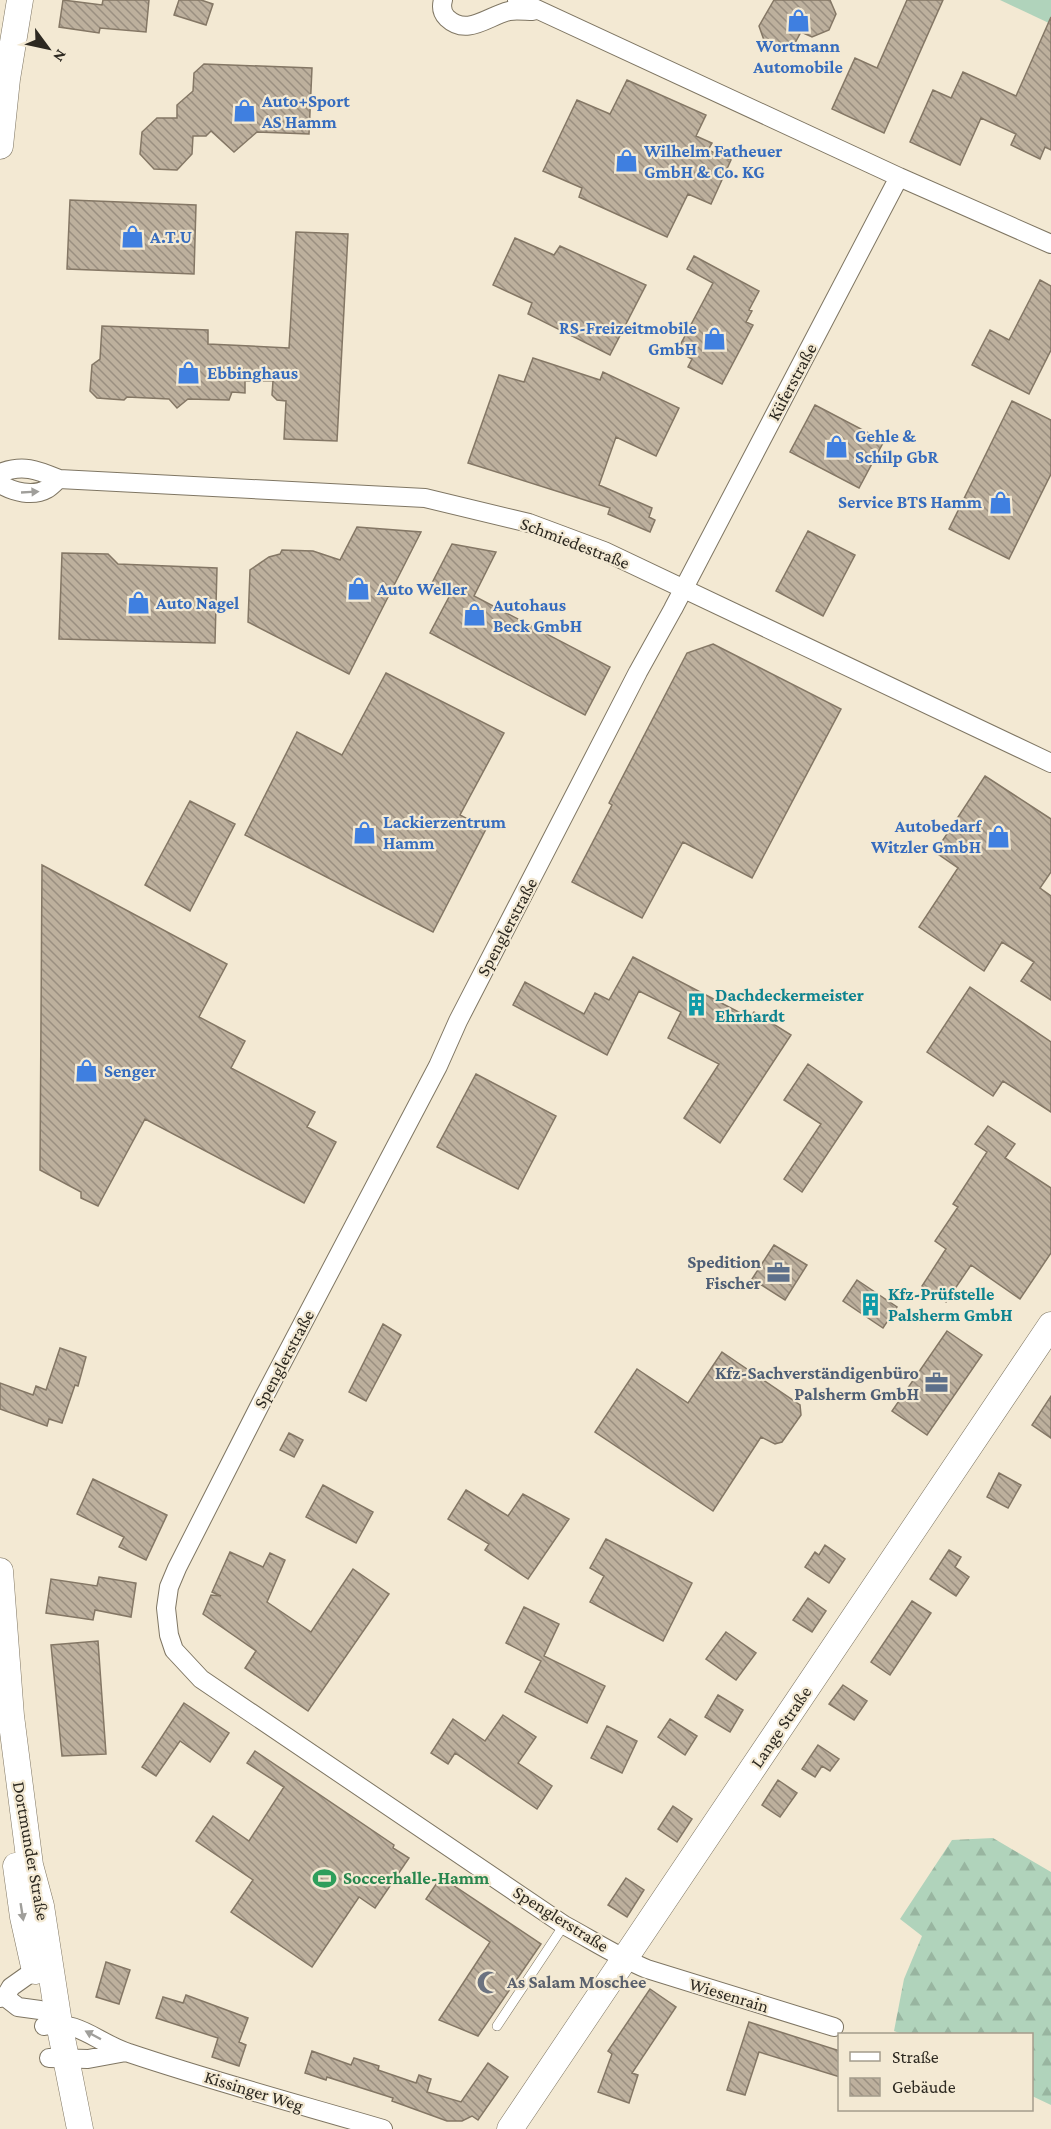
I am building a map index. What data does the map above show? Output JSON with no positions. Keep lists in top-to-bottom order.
{
  "streets": {
    "main road": ["Lange Straße", "Dortmunder Straße"],
    "street": [
      "Küferstraße",
      "Schmiedestraße",
      "Spenglerstraße",
      "Wiesenrain",
      "Kissinger Weg"
    ]
  },
  "crossings": [
    ["Küferstraße", "Schmiedestraße"],
    ["Küferstraße", "Spenglerstraße"],
    ["Schmiedestraße", "Spenglerstraße"],
    ["Spenglerstraße", "Lange Straße"],
    ["Spenglerstraße", "Wiesenrain"],
    ["Lange Straße", "Wiesenrain"],
    ["Dortmunder Straße", "Kissinger Weg"]
  ],
  "places": {
    "shop": [
      "Wortmann Automobile",
      "Auto+Sport AS Hamm",
      "Wilhelm Fatheuer GmbH & Co. KG",
      "A.T.U",
      "RS-Freizeitmobile GmbH",
      "Ebbinghaus",
      "Gehle & Schilp GbR",
      "Service BTS Hamm",
      "Auto Weller",
      "Auto Nagel",
      "Autohaus Beck GmbH",
      "Lackierzentrum Hamm",
      "Autobedarf Witzler GmbH",
      "Senger"
    ],
    "building": ["Dachdeckermeister Ehrhardt", "Kfz-Prüfstelle Palsherm GmbH"],
    "office": ["Spedition Fischer", "Kfz-Sachverständigenbüro Palsherm GmbH"],
    "sports": ["Soccerhalle-Hamm"],
    "mosque": ["As Salam Moschee"]
  },
  "legend": ["Straße", "Gebäude"],
  "north": "bottom right"
}
